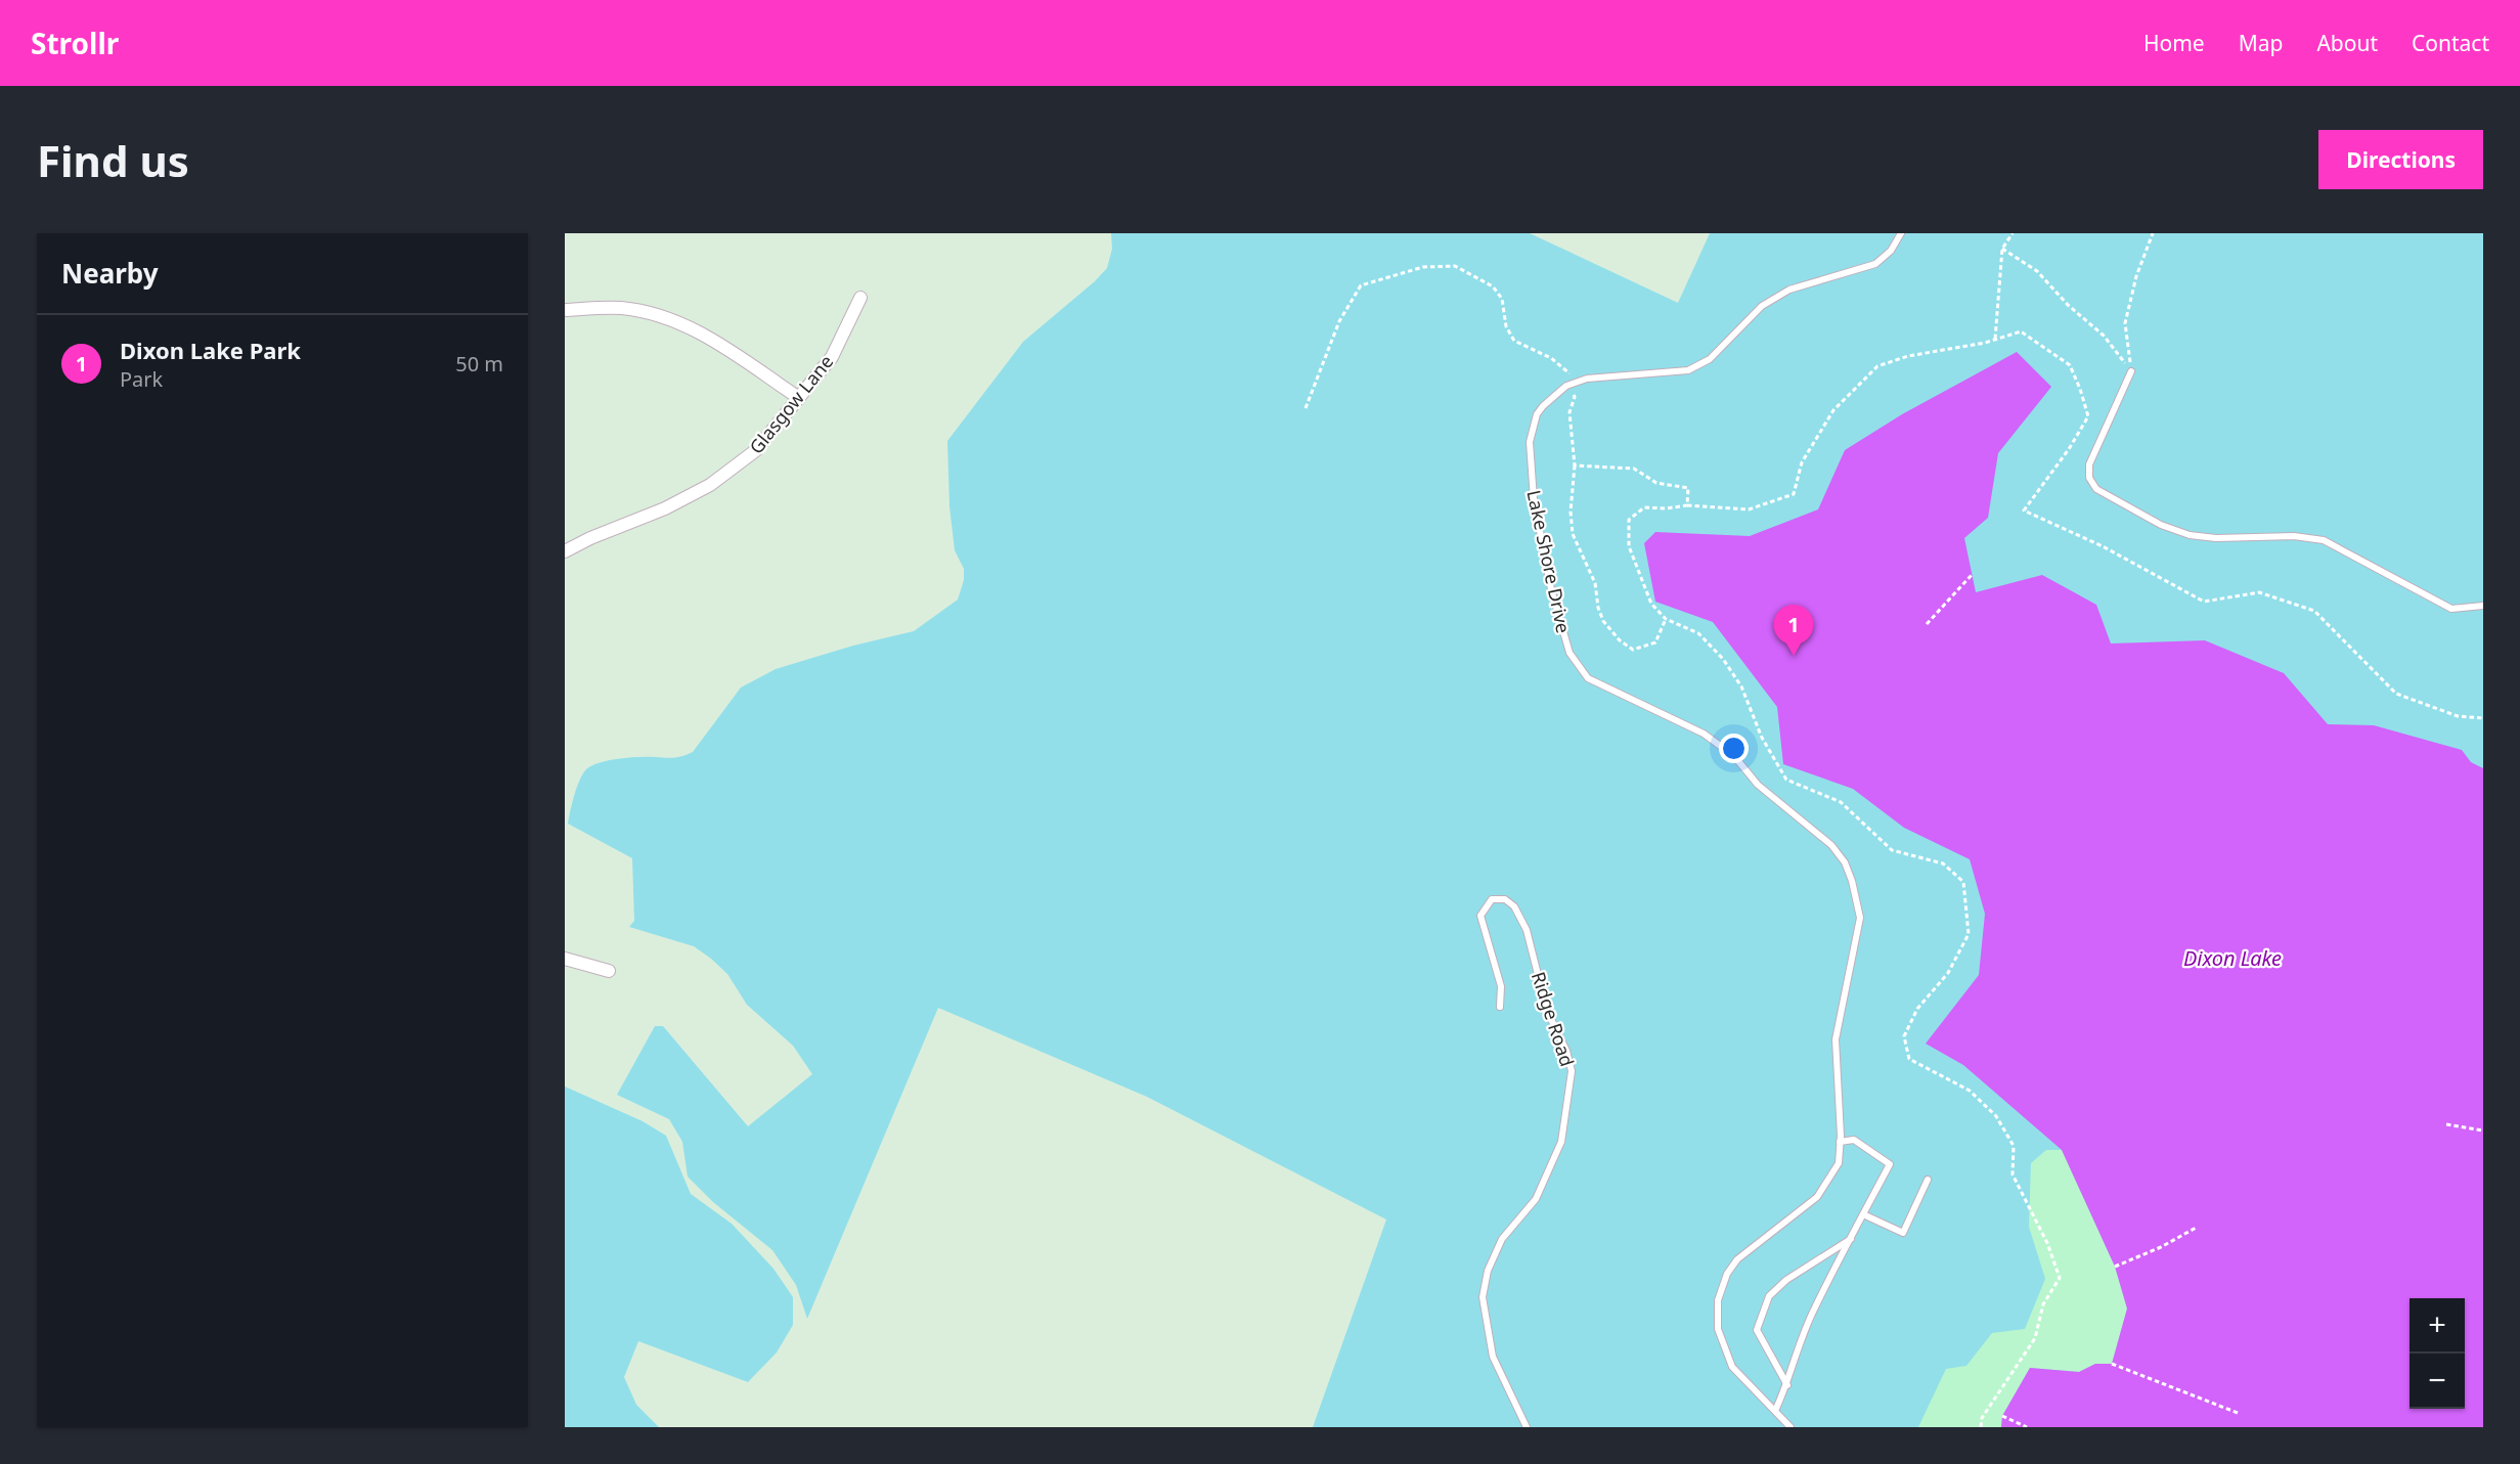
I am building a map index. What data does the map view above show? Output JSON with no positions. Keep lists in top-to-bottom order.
{
  "streets": {
    "street": ["Glasgow Lane"],
    "lane": ["Lake Shore Drive", "Ridge Road"]
  },
  "water": ["Dixon Lake"],
  "page": {
    "header": "Strollr",
    "nav": [
      "Home",
      "Map",
      "About",
      "Contact"
    ],
    "buttons": "Directions",
    "title": "Find us",
    "heading": "Nearby",
    "list": [
      {
        "mark": "1",
        "name": "Dixon Lake Park",
        "note": "Park",
        "value": "50 m"
      }
    ],
    "pins": "1",
    "map_buttons": ["+", "−"]
  }
}
